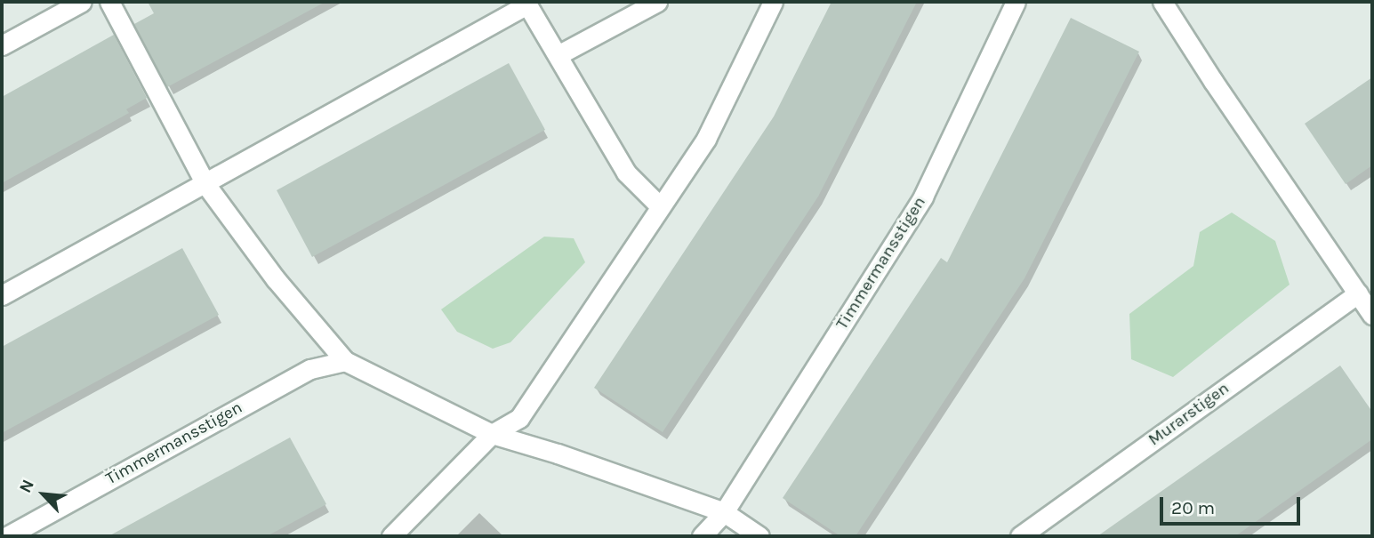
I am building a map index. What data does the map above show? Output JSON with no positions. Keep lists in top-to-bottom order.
{
  "streets": {
    "lane": ["Timmermansstigen", "Murarstigen"]
  },
  "scale_bar": "20 m",
  "north": "top left"
}
